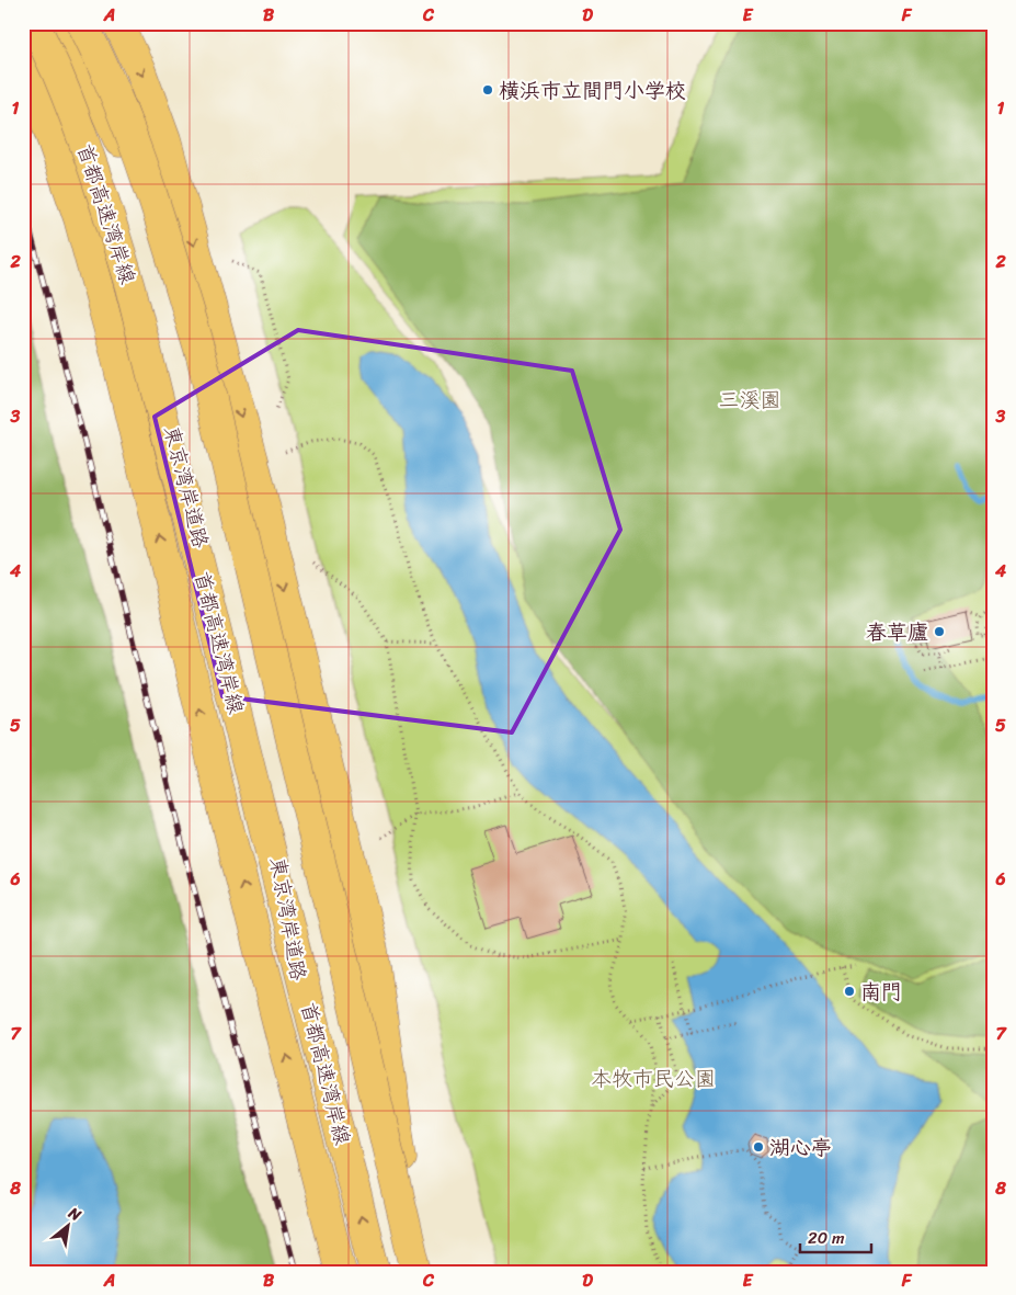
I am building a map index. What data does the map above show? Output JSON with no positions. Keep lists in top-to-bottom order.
{
  "streets": {
    "highway": ["首都高速湾岸線", "東京湾岸道路"]
  },
  "parks": ["三溪園", "本牧市民公園"],
  "places": [
    "横浜市立間門小学校",
    "春草廬",
    "南門",
    "湖心亭"
  ],
  "scale_bar": "20 m",
  "north": "top right",
  "grid": {
    "columns": [
      "A",
      "B",
      "C",
      "D",
      "E",
      "F"
    ],
    "rows": [
      "1",
      "2",
      "3",
      "4",
      "5",
      "6",
      "7",
      "8"
    ]
  }
}
